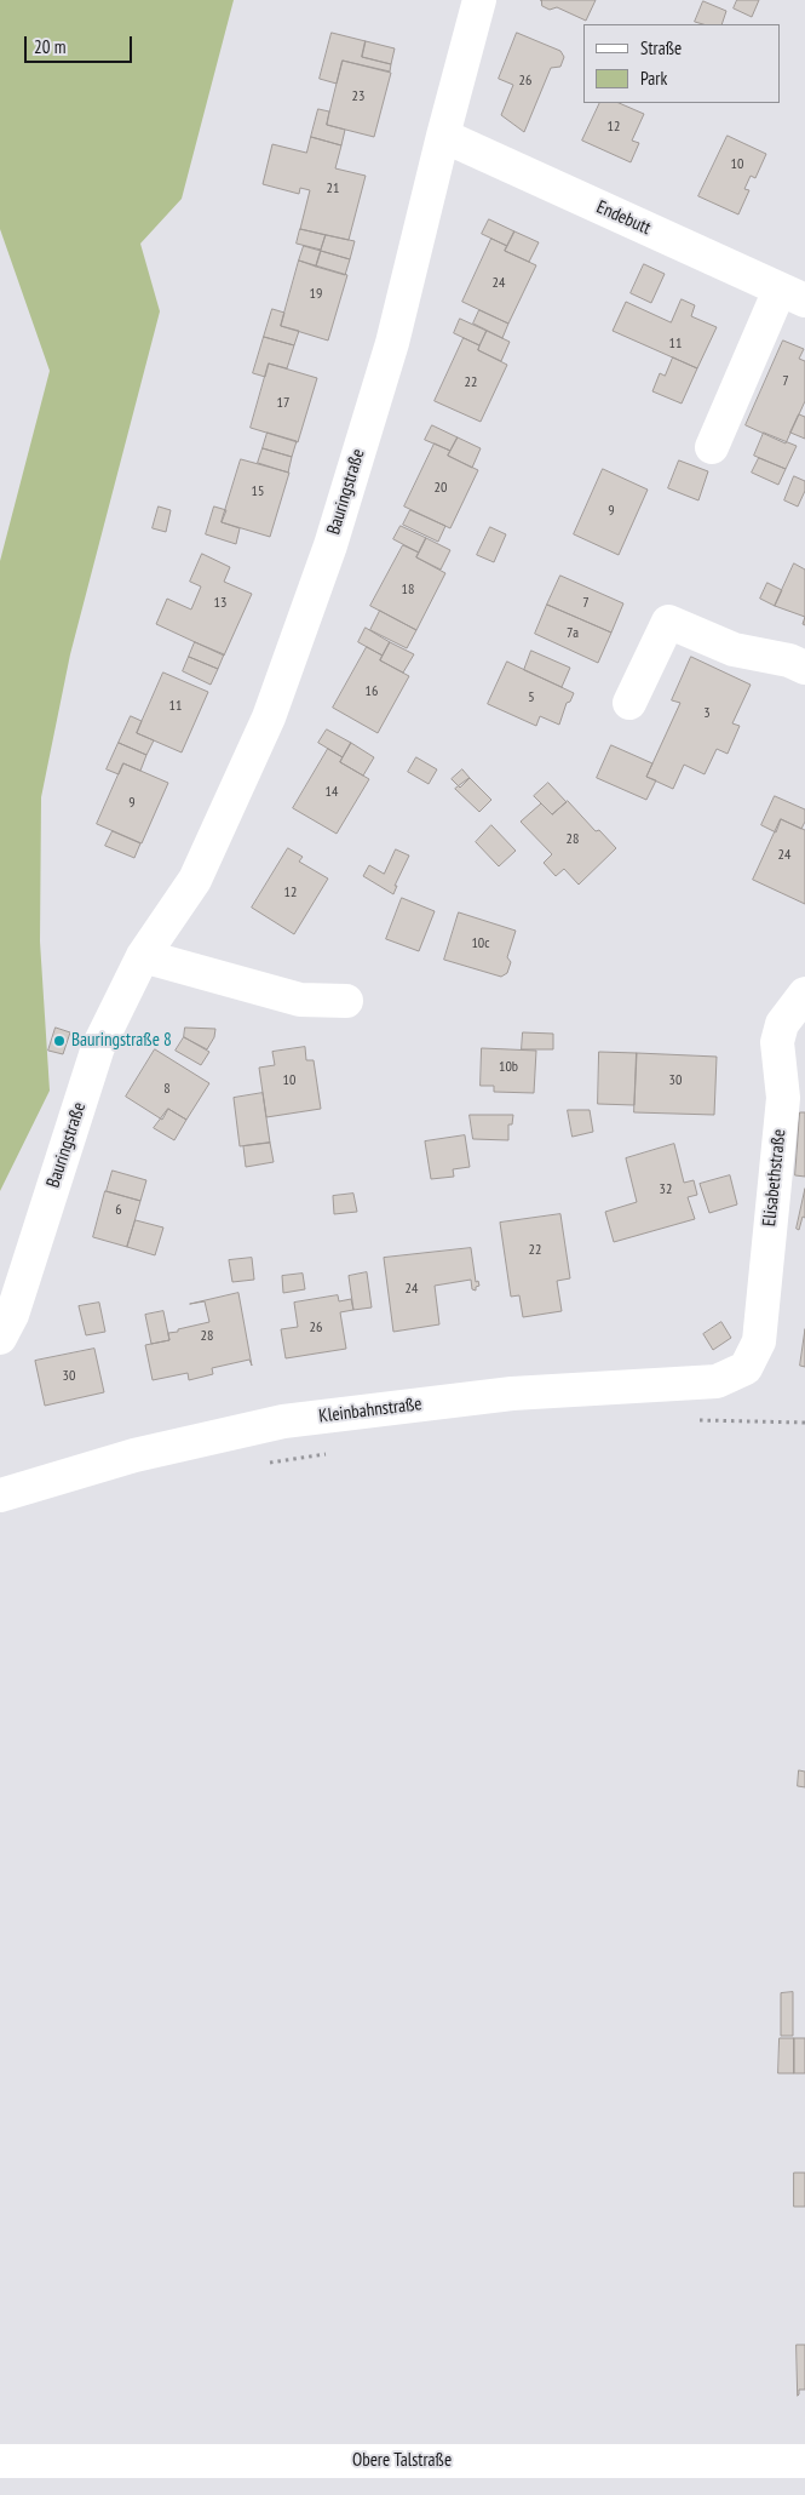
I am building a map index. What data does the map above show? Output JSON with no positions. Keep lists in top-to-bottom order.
{
  "streets": {
    "street": [
      "Endebutt",
      "Bauringstraße",
      "Elisabethstraße",
      "Kleinbahnstraße",
      "Obere Talstraße"
    ]
  },
  "crossings": [
    ["Endebutt", "Bauringstraße"],
    ["Elisabethstraße", "Kleinbahnstraße"]
  ],
  "places": ["Bauringstraße 8"],
  "house_numbers": [
    "26",
    "23",
    "12",
    "10",
    "21",
    "24",
    "19",
    "11",
    "7",
    "22",
    "17",
    "20",
    "15",
    "9",
    "18",
    "13",
    "7",
    "7a",
    "16",
    "5",
    "11",
    "3",
    "14",
    "9",
    "28",
    "24",
    "12",
    "10c",
    "10b",
    "10",
    "30",
    "8",
    "32",
    "6",
    "22",
    "24",
    "26",
    "28",
    "30"
  ],
  "legend": ["Straße", "Park"],
  "scale_bar": "20 m"
}
